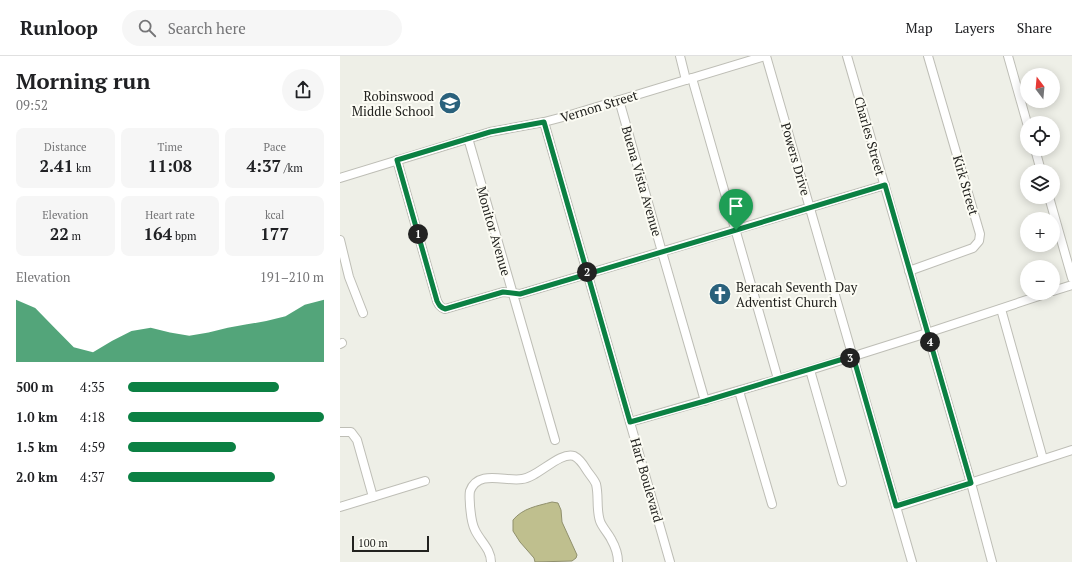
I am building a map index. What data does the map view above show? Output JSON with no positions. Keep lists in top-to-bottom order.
{
  "streets": {
    "street": [
      "Vernon Street",
      "Charles Street",
      "Powers Drive",
      "Buena Vista Avenue",
      "Kirk Street",
      "Monitor Avenue",
      "Hart Boulevard"
    ]
  },
  "crossings": [
    ["Vernon Street", "Powers Drive"],
    ["Vernon Street", "Buena Vista Avenue"],
    ["Vernon Street", "Monitor Avenue"],
    ["Vernon Street", "Hart Boulevard"],
    ["Charles Street", "Kirk Street"]
  ],
  "places": {
    "school or university": ["Robinswood Middle School"],
    "church": ["Beracah Seventh Day Adventist Church"]
  },
  "scale_bar": "100 m",
  "north": "top",
  "page": {
    "header": "Runloop",
    "search": "Search here",
    "nav": ["Map", "Layers", "Share"],
    "heading": ["Morning run", "09:52"],
    "map_buttons": ["+", "−"],
    "stats": [
      ["Distance", "2.41 km"],
      ["Time", "11:08"],
      ["Pace", "4:37 /km"],
      ["Elevation", "22 m"],
      ["Heart rate", "164 bpm"],
      ["kcal", "177"]
    ],
    "pins": [
      "1",
      "2",
      "4",
      "3"
    ],
    "chart": ["Elevation", "191–210 m"],
    "list": [
      {
        "name": "500 m",
        "note": "4:35"
      },
      {
        "name": "1.0 km",
        "note": "4:18"
      },
      {
        "name": "1.5 km",
        "note": "4:59"
      },
      {
        "name": "2.0 km",
        "note": "4:37"
      }
    ],
    "scale": "100 m"
  }
}
